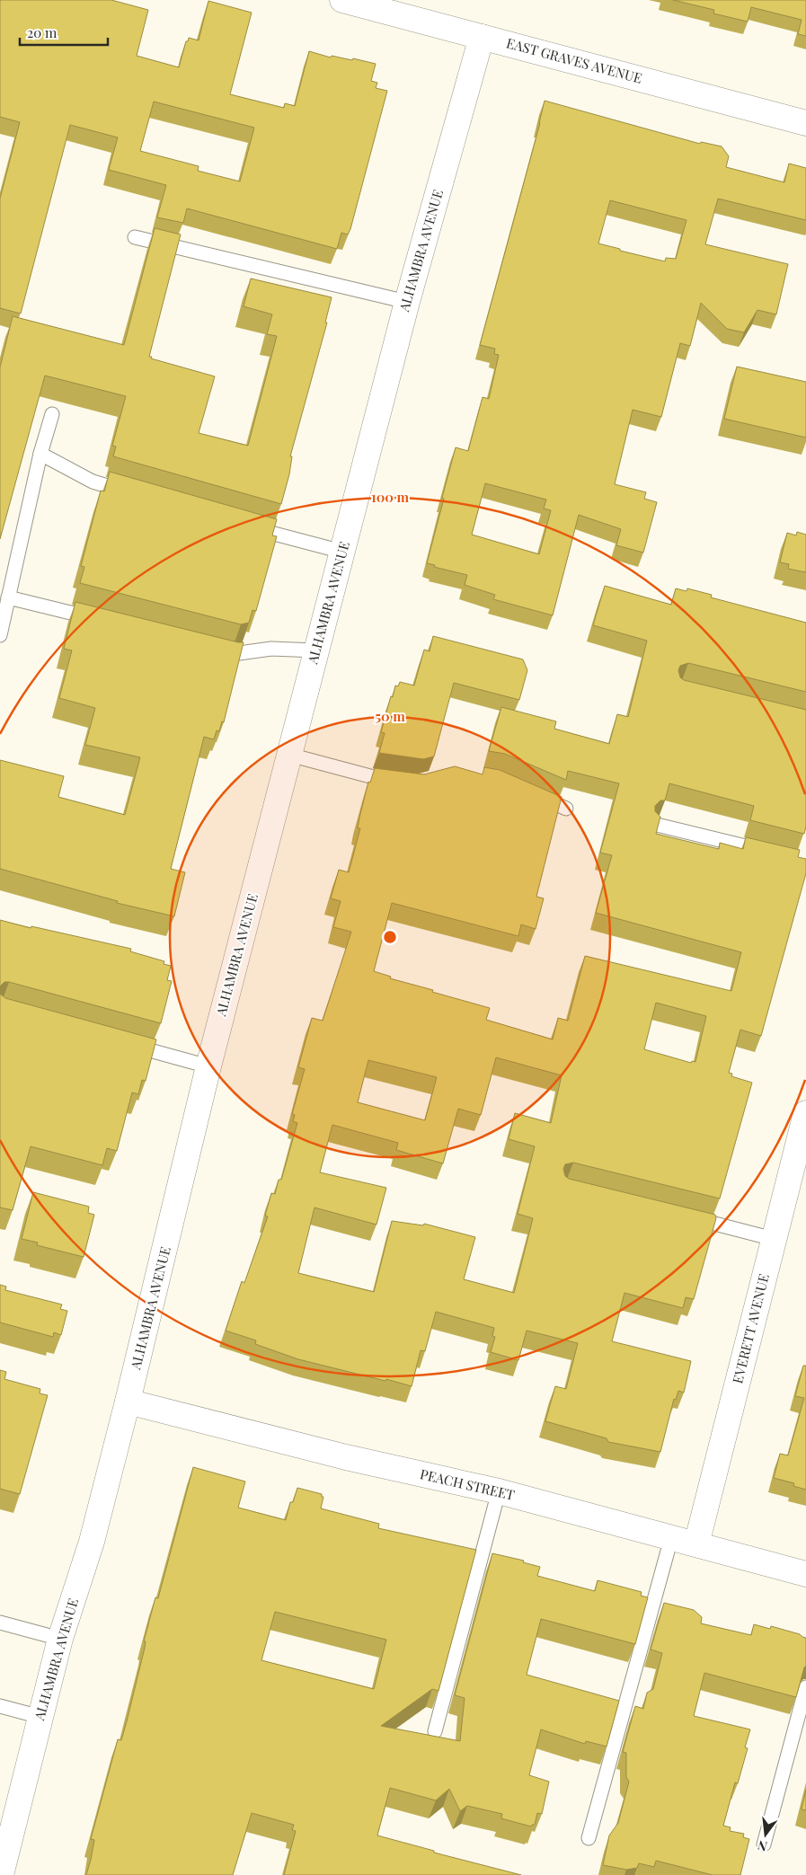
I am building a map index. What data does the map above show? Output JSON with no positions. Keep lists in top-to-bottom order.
{
  "streets": {
    "street": [
      "EAST GRAVES AVENUE",
      "ALHAMBRA AVENUE",
      "EVERETT AVENUE",
      "PEACH STREET"
    ]
  },
  "crossings": [
    ["EAST GRAVES AVENUE", "ALHAMBRA AVENUE"],
    ["ALHAMBRA AVENUE", "PEACH STREET"],
    ["EVERETT AVENUE", "PEACH STREET"]
  ],
  "scale_bar": "20 m",
  "north": "bottom",
  "rings": ["100 m", "50 m"]
}
